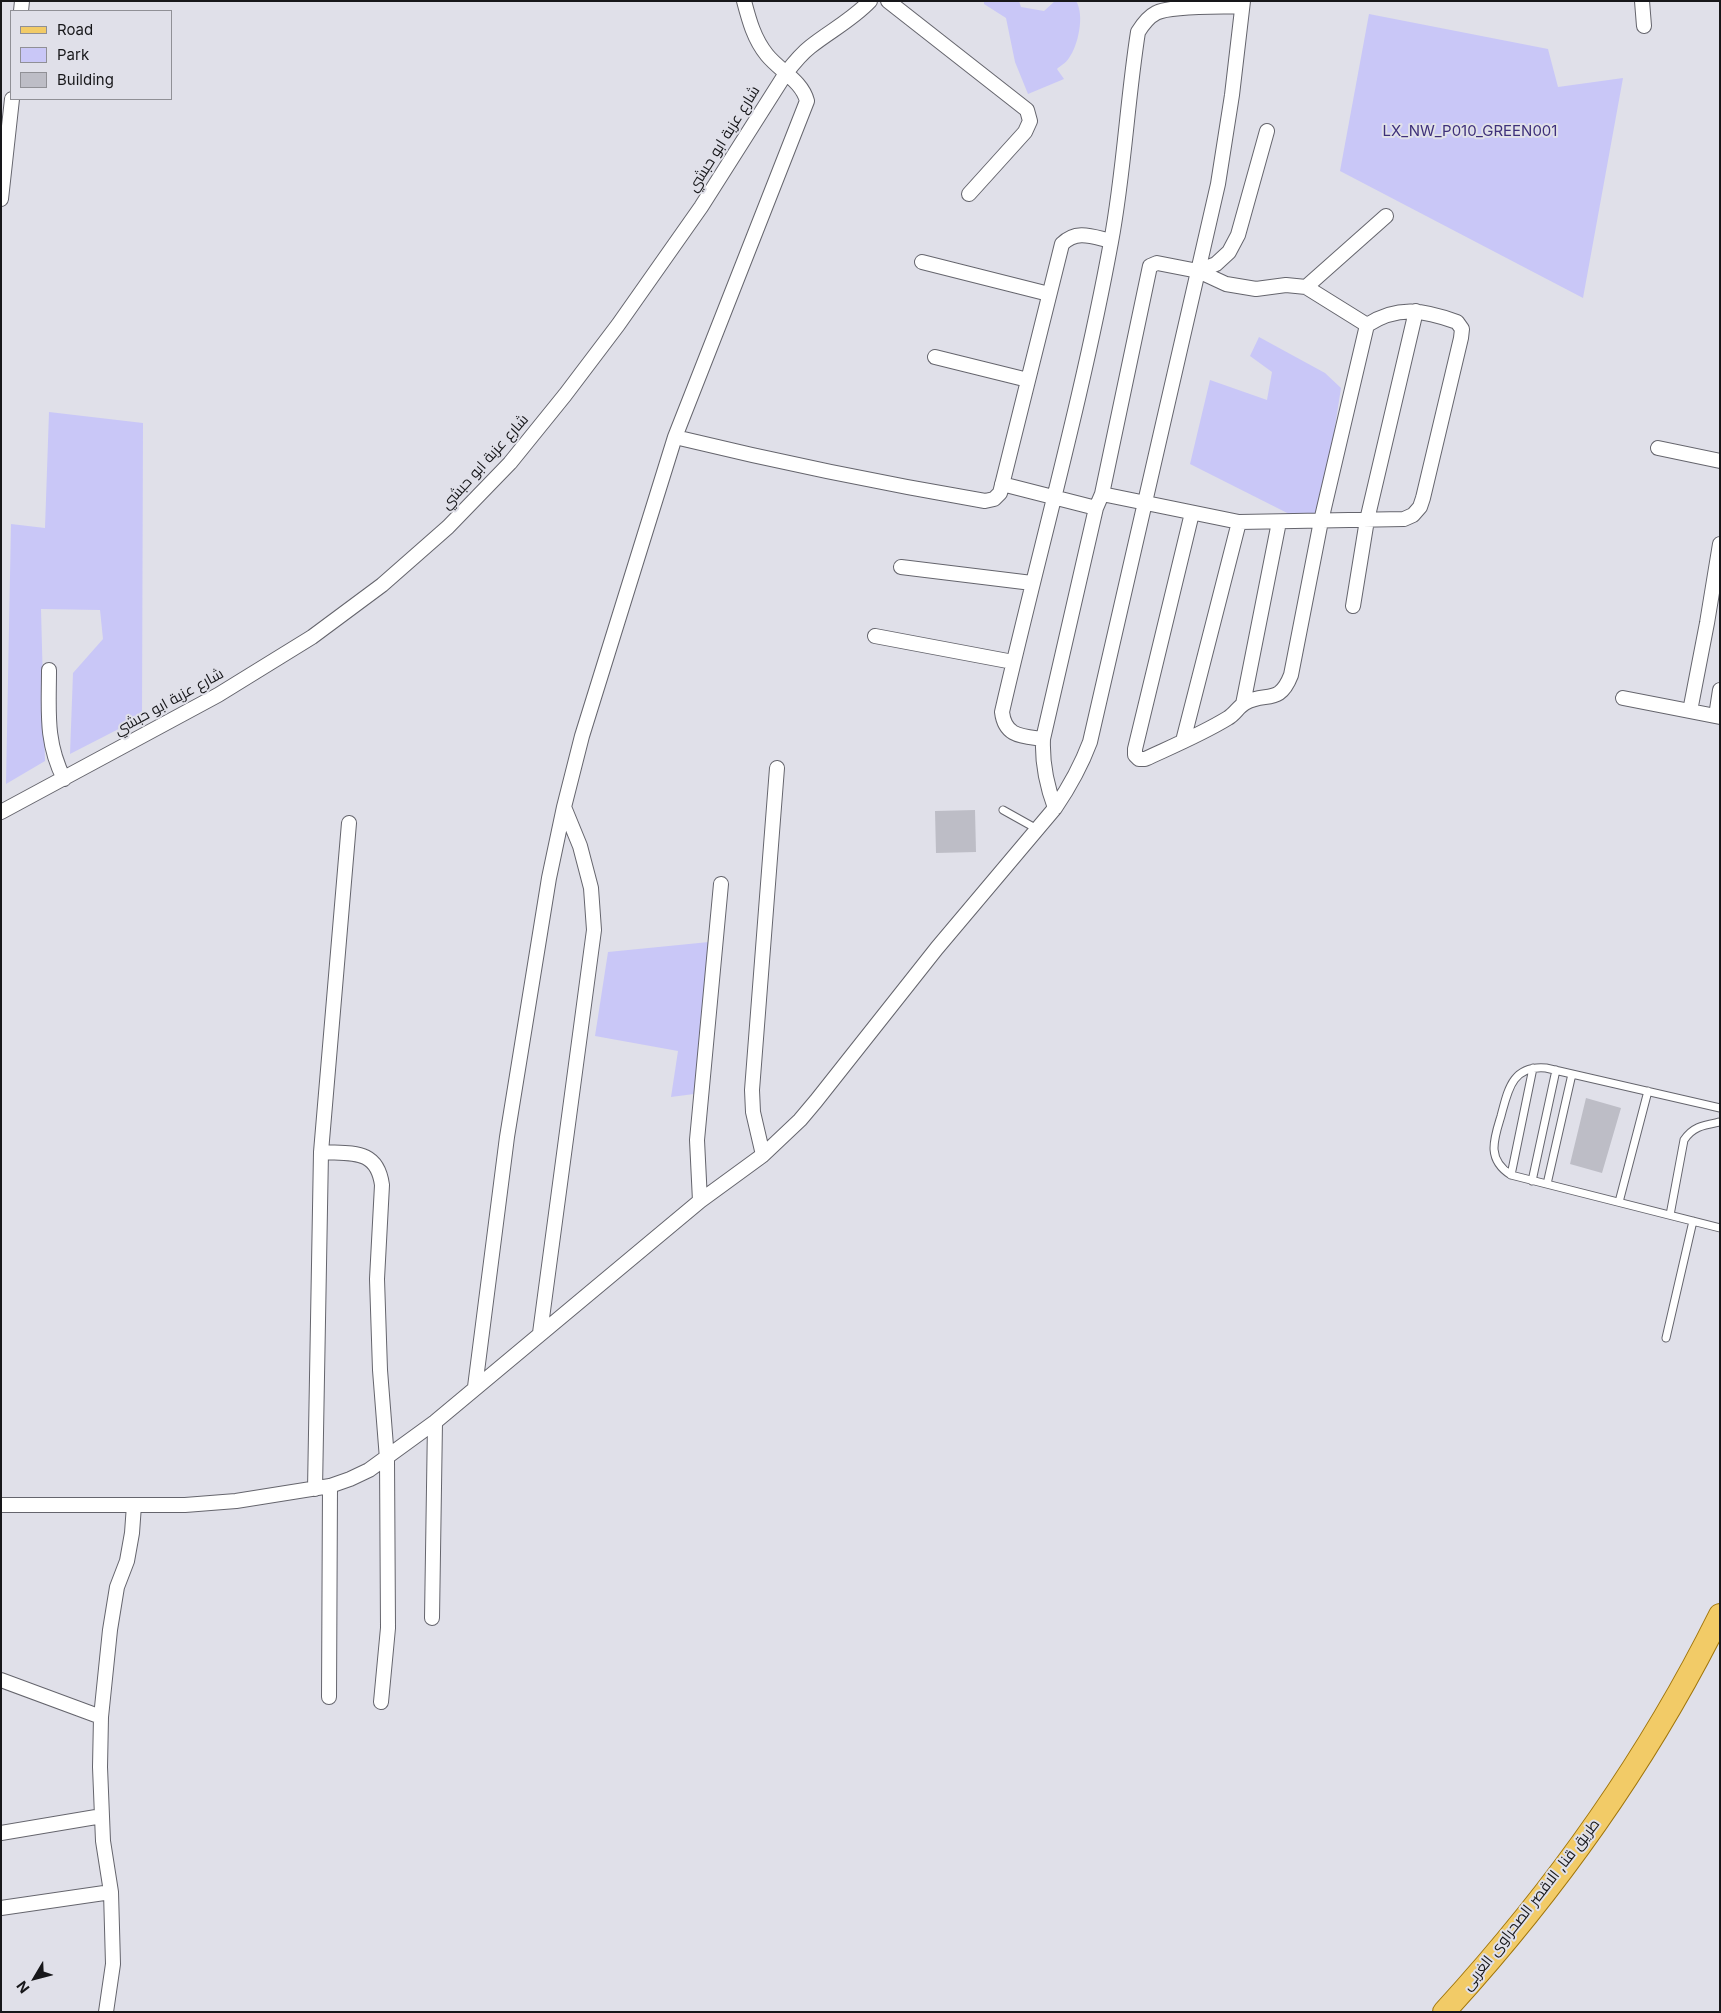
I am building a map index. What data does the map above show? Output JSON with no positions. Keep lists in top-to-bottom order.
{
  "streets": {
    "main road": ["طريق قنا, الاقصر الصحراوى الغربى"],
    "street": ["شارع عزبة ابو حبشي"]
  },
  "parks": ["LX_NW_P010_GREEN001"],
  "legend": ["Road", "Park", "Building"],
  "north": "bottom left"
}
